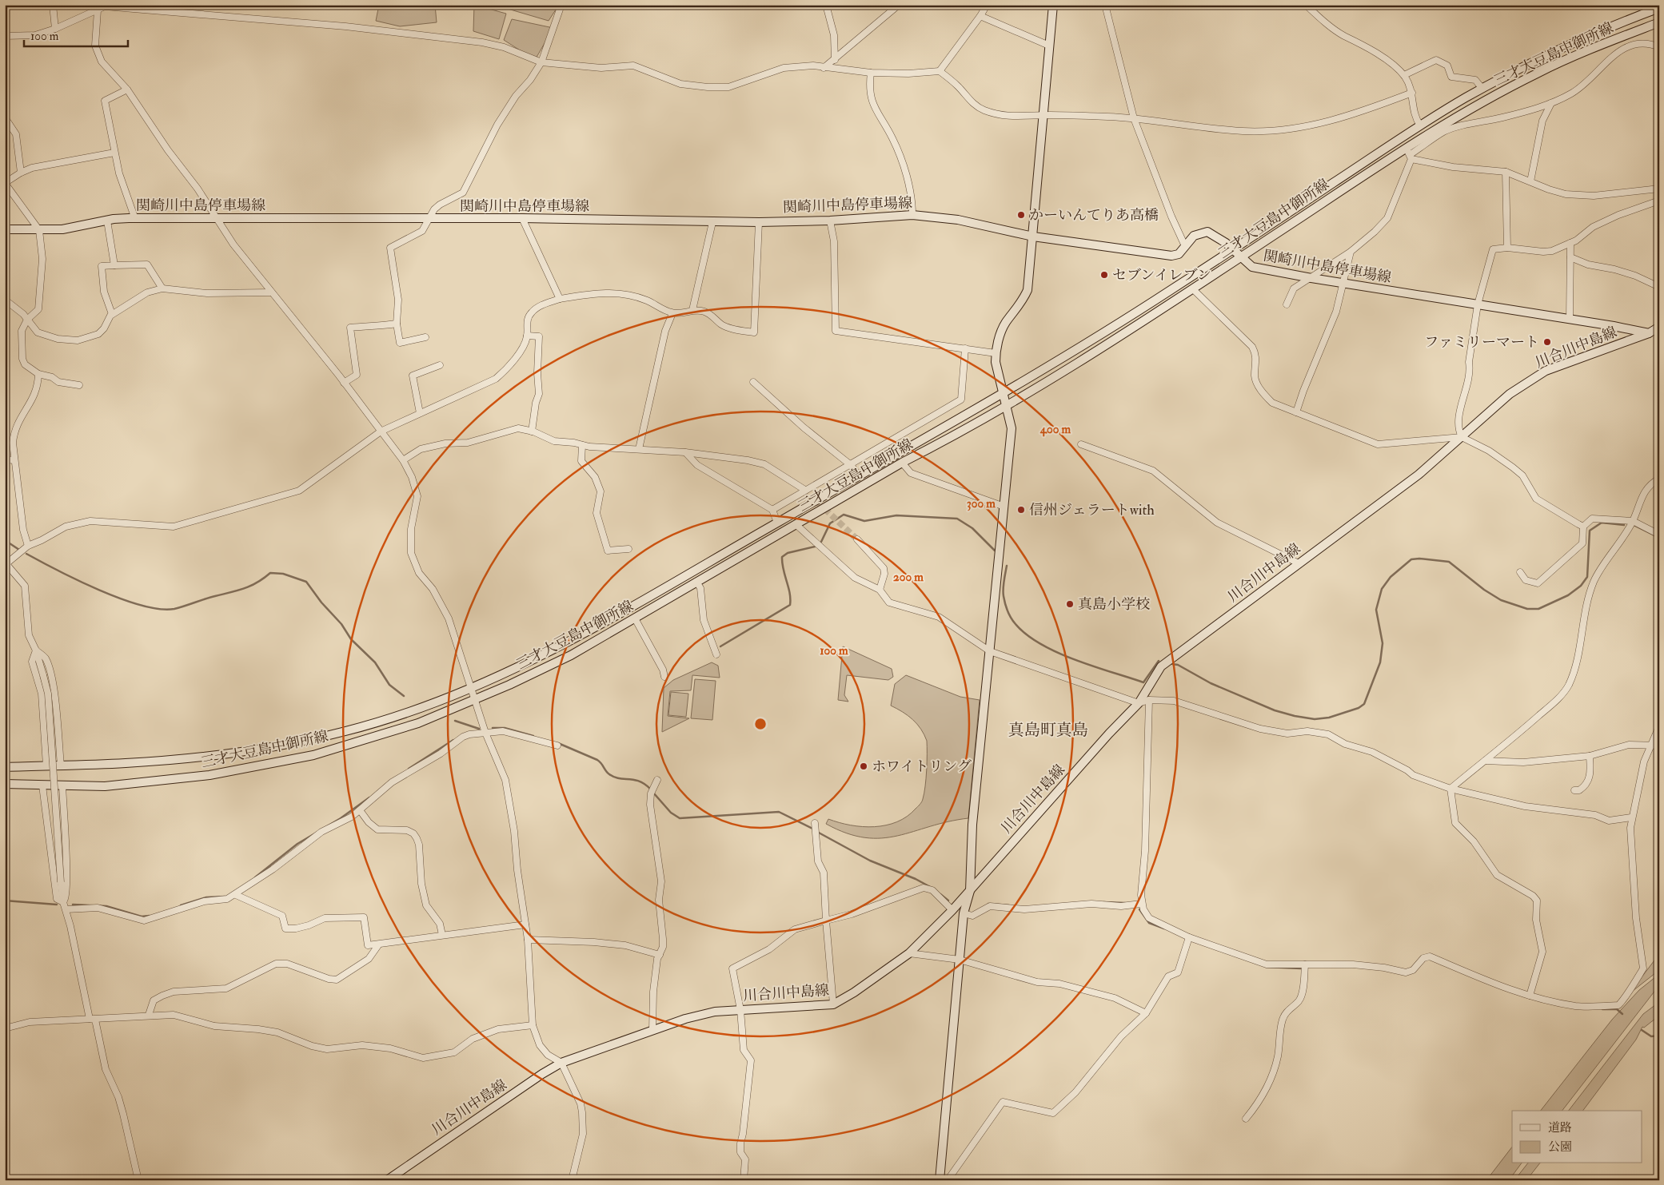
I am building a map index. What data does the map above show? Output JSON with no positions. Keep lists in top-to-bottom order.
{
  "streets": {
    "main road": ["三才大豆島中御所線", "関崎川中島停車場線", "川合川中島線"]
  },
  "crossings": [
    ["三才大豆島中御所線", "関崎川中島停車場線"],
    ["関崎川中島停車場線", "川合川中島線"]
  ],
  "districts": ["真島町真島"],
  "places": [
    "かーいんてりあ高橋",
    "セブンイレブン",
    "ファミリーマート",
    "信州ジェラートwith",
    "真島小学校",
    "ホワイトリング"
  ],
  "legend": ["道路", "公園"],
  "scale_bar": "100 m",
  "rings": [
    "400 m",
    "300 m",
    "200 m",
    "100 m"
  ]
}
